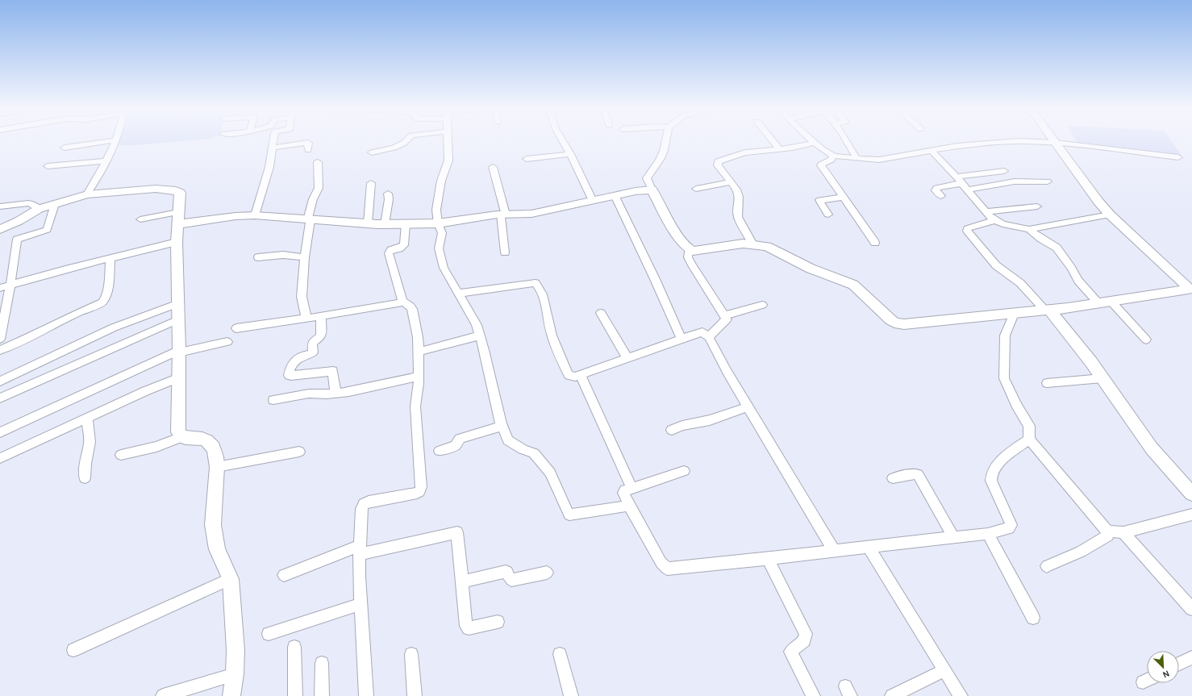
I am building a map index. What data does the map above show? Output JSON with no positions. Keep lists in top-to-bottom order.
{
  "north": "bottom right"
}
